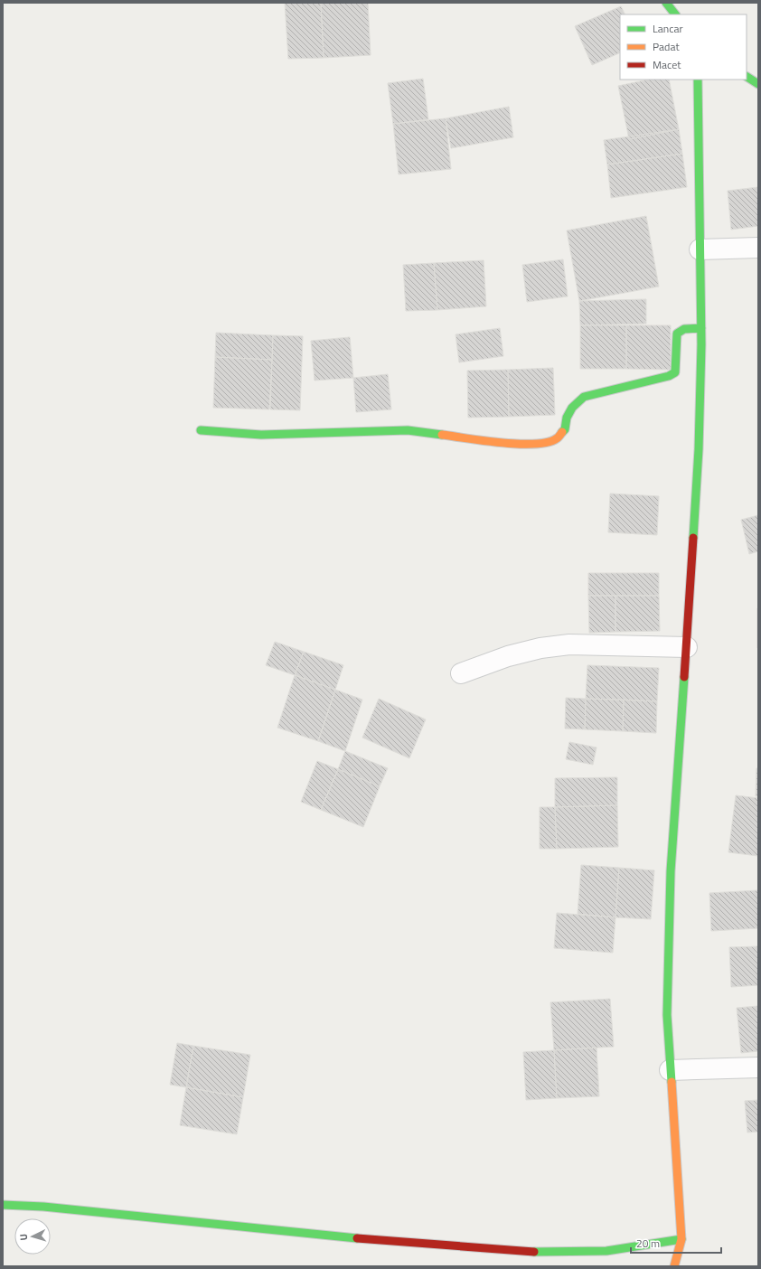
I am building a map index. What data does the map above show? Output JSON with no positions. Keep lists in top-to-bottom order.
{
  "legend": ["Lancar", "Padat", "Macet"],
  "scale_bar": "20 m",
  "north": "left"
}
